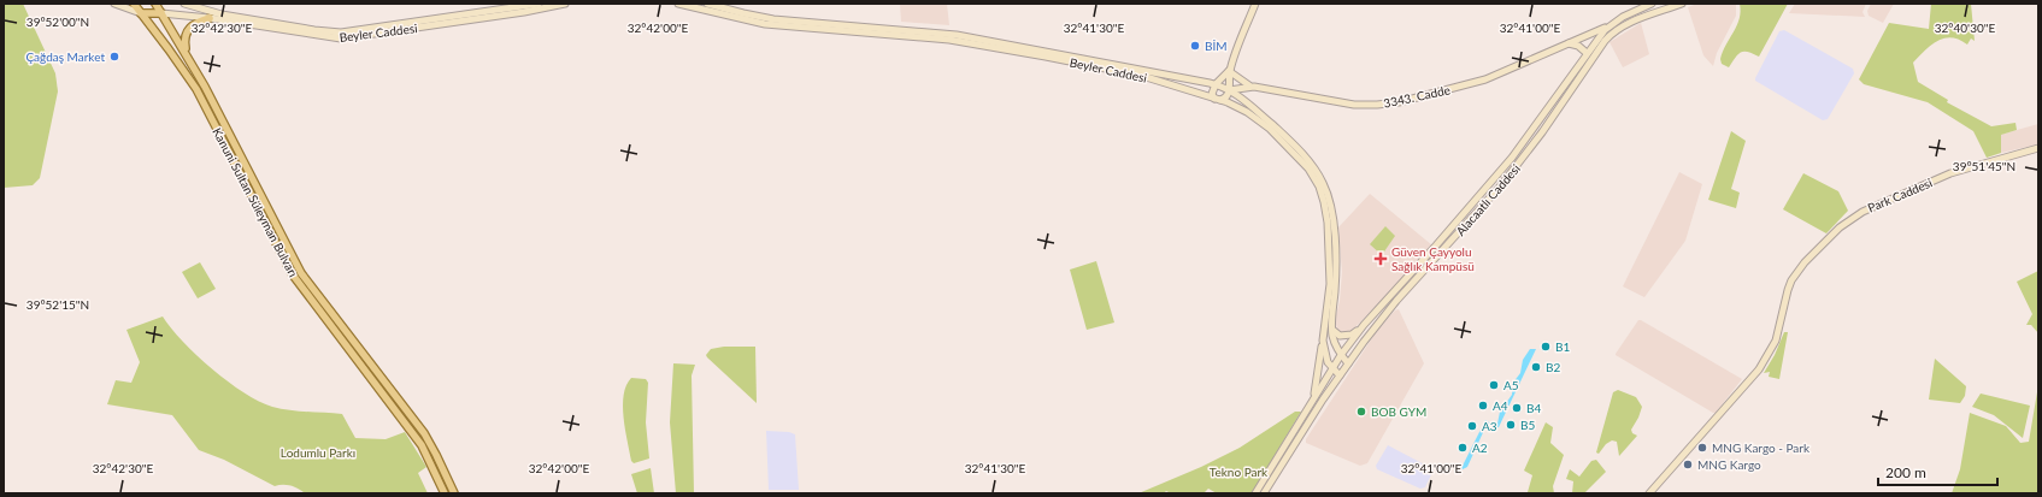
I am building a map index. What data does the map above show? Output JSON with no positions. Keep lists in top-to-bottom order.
{
  "streets": {
    "main road": [
      "Beyler Caddesi",
      "3343. Cadde",
      "Park Caddesi",
      "Alacaatlı Caddesi",
      "Kanuni Sultan Süleyman Bulvarı"
    ]
  },
  "crossings": [
    ["Beyler Caddesi", "3343. Cadde"],
    ["Beyler Caddesi", "Alacaatlı Caddesi"],
    ["Beyler Caddesi", "Kanuni Sultan Süleyman Bulvarı"],
    ["3343. Cadde", "Alacaatlı Caddesi"]
  ],
  "parks": ["Lodumlu Parkı", "Tekno Park"],
  "places": {
    "other": [
      "BİM",
      "Çağdaş Market",
      "B1",
      "B2",
      "A5",
      "A4",
      "B4",
      "BOB GYM",
      "B5",
      "A3",
      "A2",
      "MNG Kargo - Park",
      "MNG Kargo"
    ],
    "health": ["Güven Çayyolu Sağlık Kampüsü"]
  },
  "scale_bar": "200 m",
  "coordinates": [
    "39°52'00\"N",
    "32°42'30\"E",
    "32°42'00\"E",
    "32°41'30\"E",
    "32°41'00\"E",
    "32°40'30\"E",
    "39°51'45\"N",
    "39°52'15\"N"
  ]
}
